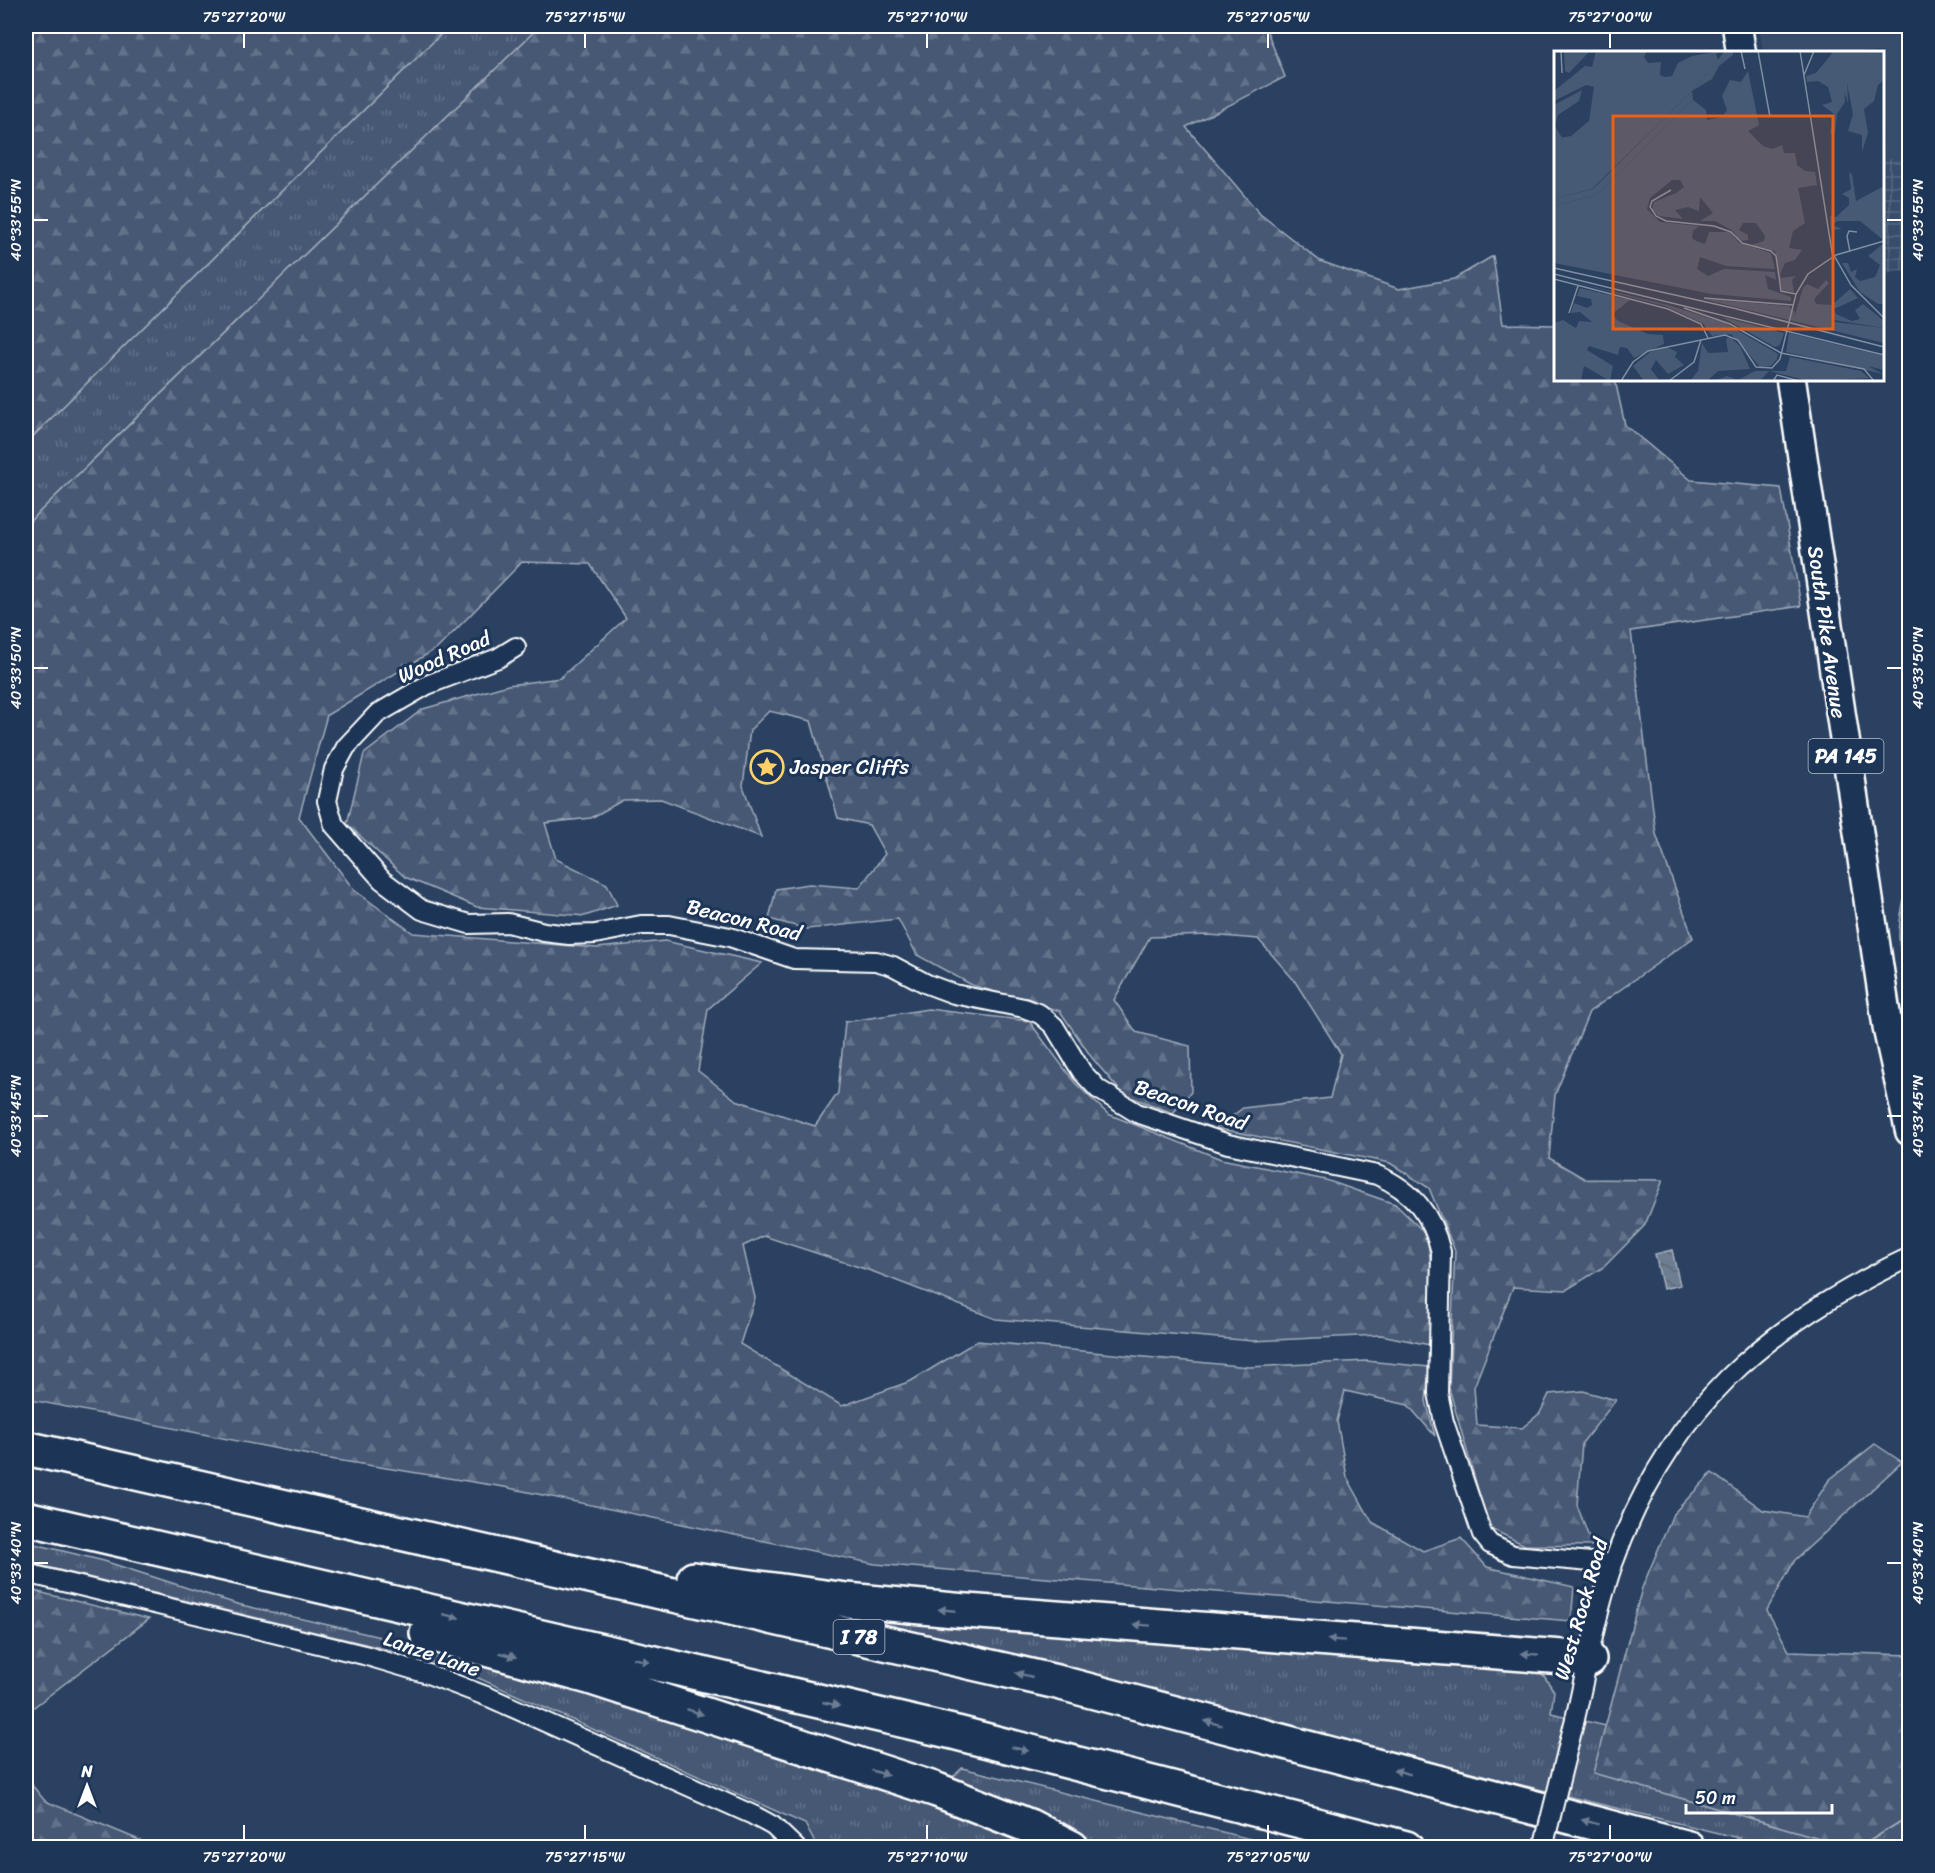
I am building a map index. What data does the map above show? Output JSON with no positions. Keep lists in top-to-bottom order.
{
  "streets": {
    "highway": ["I 78"],
    "main road": ["South Pike Avenue", "PA 145"],
    "street": [
      "Wood Road",
      "Beacon Road",
      "West Rock Road",
      "Lanze Lane"
    ]
  },
  "crossings": [
    ["Wood Road", "Beacon Road"],
    ["Beacon Road", "West Rock Road"]
  ],
  "places": {
    "place": ["Jasper Cliffs"]
  },
  "scale_bar": "50 m",
  "north": "top",
  "coordinates": [
    "75°27'20\"W",
    "75°27'15\"W",
    "75°27'10\"W",
    "75°27'05\"W",
    "75°27'00\"W",
    "40°33'55\"N",
    "40°33'50\"N",
    "40°33'45\"N",
    "40°33'40\"N"
  ]
}
